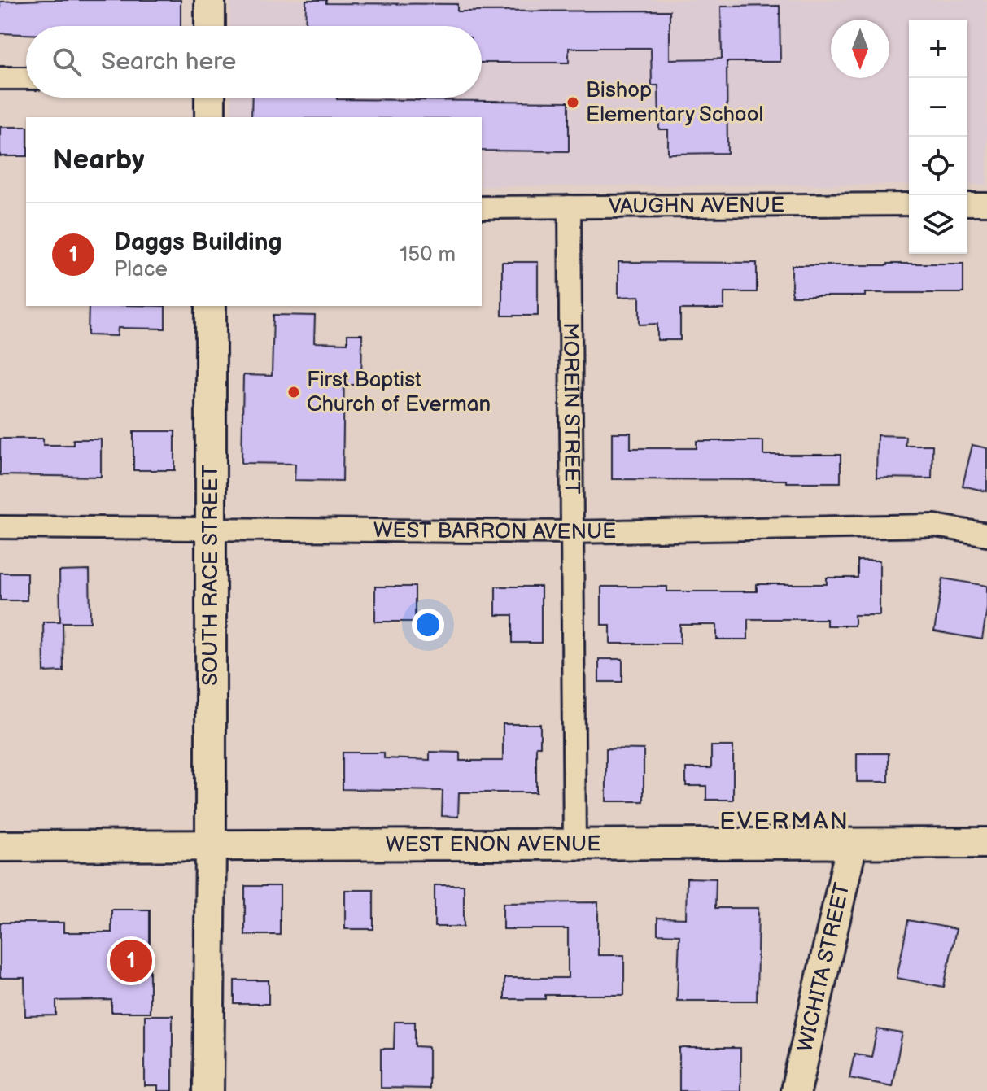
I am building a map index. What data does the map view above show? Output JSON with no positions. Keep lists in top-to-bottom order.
{
  "streets": {
    "street": [
      "VAUGHN AVENUE",
      "MOREIN STREET",
      "WEST BARRON AVENUE",
      "SOUTH RACE STREET",
      "WEST ENON AVENUE",
      "WICHITA STREET"
    ]
  },
  "crossings": [
    ["VAUGHN AVENUE", "MOREIN STREET"],
    ["MOREIN STREET", "WEST BARRON AVENUE"],
    ["MOREIN STREET", "WEST ENON AVENUE"],
    ["WEST BARRON AVENUE", "SOUTH RACE STREET"],
    ["SOUTH RACE STREET", "WEST ENON AVENUE"],
    ["WEST ENON AVENUE", "WICHITA STREET"]
  ],
  "districts": ["EVERMAN"],
  "places": ["Bishop Elementary School", "First Baptist Church of Everman"],
  "north": "bottom",
  "page": {
    "map_buttons": ["+", "−"],
    "search": "Search here",
    "heading": "Nearby",
    "list": [
      {
        "mark": "1",
        "name": "Daggs Building",
        "note": "Place",
        "value": "150 m"
      }
    ],
    "pins": "1"
  }
}
